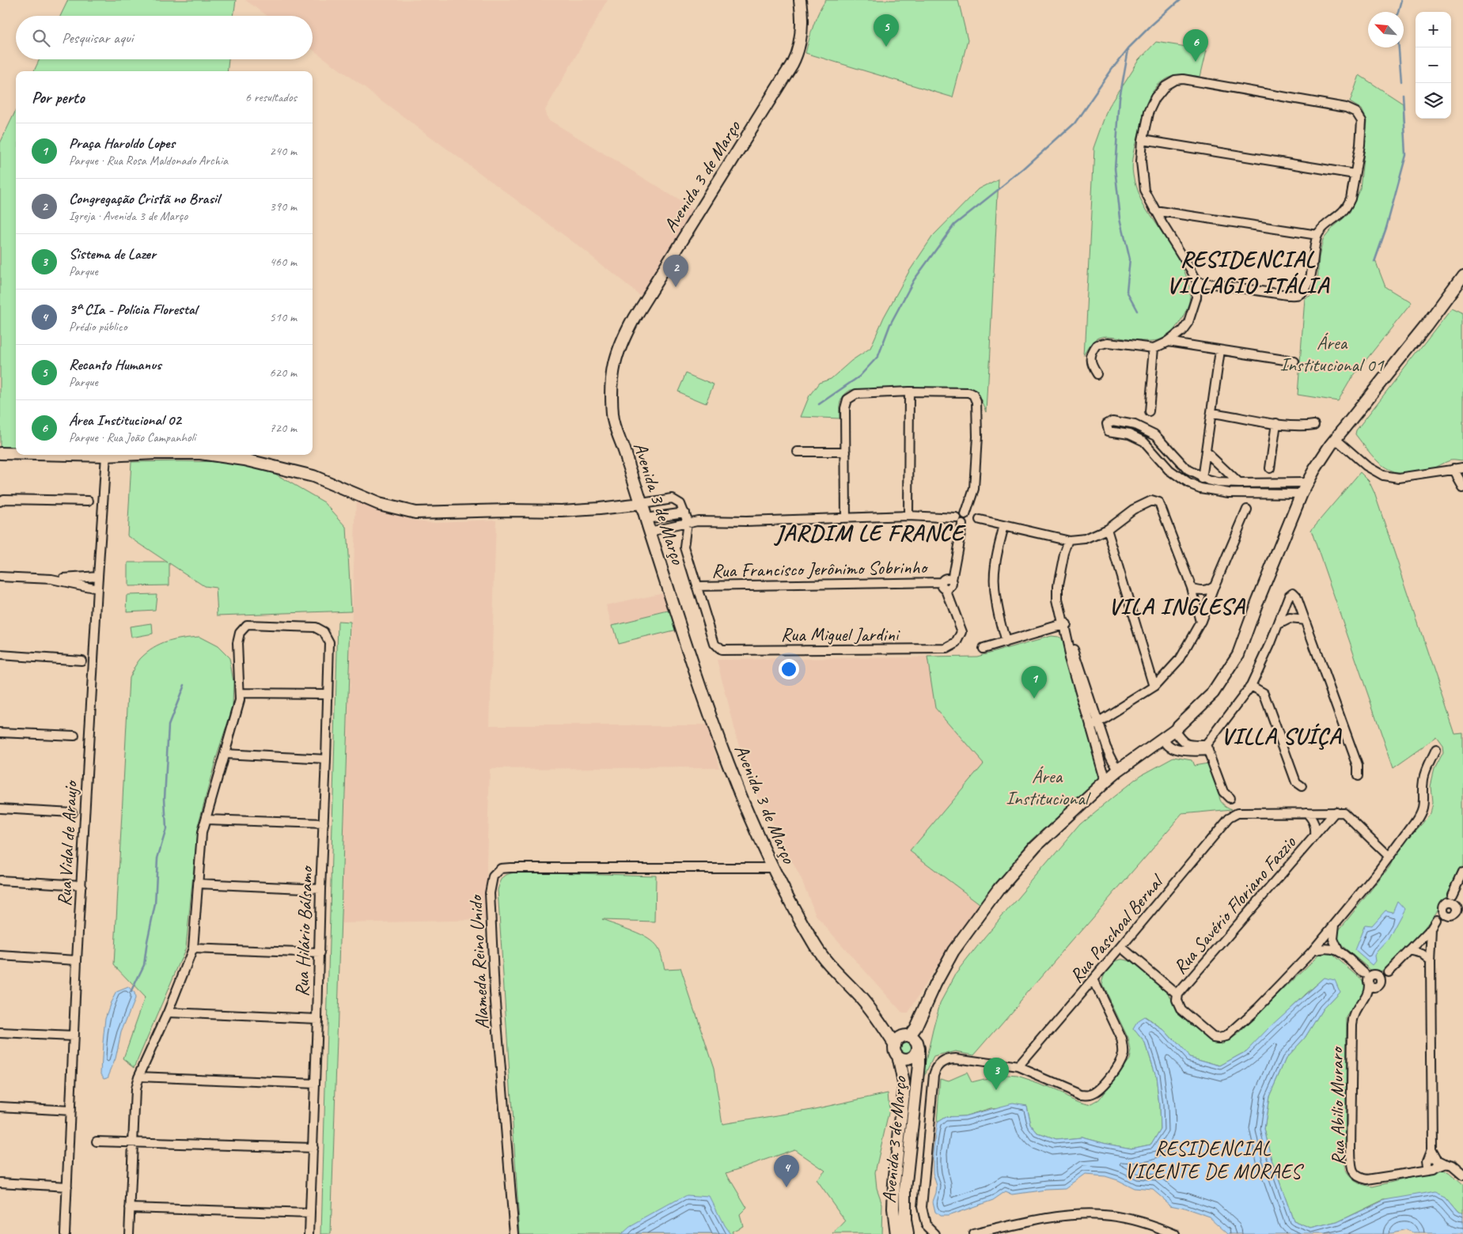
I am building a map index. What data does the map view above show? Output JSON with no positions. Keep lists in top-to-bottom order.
{
  "streets": {
    "main road": ["Avenida 3 de Março"],
    "street": [
      "Rua Francisco Jerônimo Sobrinho",
      "Rua Miguel Jardini",
      "Rua Vidal de Araujo",
      "Rua Savério Floriano Fazzio",
      "Rua Paschoal Bernal",
      "Rua Hilário Bálsamo",
      "Alameda Reino Unido",
      "Rua Abilio Muraro"
    ]
  },
  "crossings": [
    ["Avenida 3 de Março", "Alameda Reino Unido"],
    ["Rua Francisco Jerônimo Sobrinho", "Rua Miguel Jardini"],
    ["Rua Savério Floriano Fazzio", "Rua Paschoal Bernal"]
  ],
  "districts": [
    "RESIDENCIAL VILLAGIO ITÁLIA",
    "JARDIM LE FRANCE",
    "VILA INGLESA",
    "VILLA SUÍÇA",
    "RESIDENCIAL VICENTE DE MORAES"
  ],
  "parks": ["Área Institucional 01", "Área Institucional"],
  "north": "top left",
  "page": {
    "map_buttons": ["+", "−"],
    "pins": [
      "5",
      "6",
      "2",
      "1",
      "3",
      "4"
    ],
    "search": "Pesquisar aqui",
    "heading": ["Por perto", "6 resultados"],
    "list": [
      {
        "mark": "1",
        "name": "Praça Haroldo Lopes",
        "note": "Parque · Rua Rosa Maldonado Archia",
        "value": "240 m"
      },
      {
        "mark": "2",
        "name": "Congregação Cristã no Brasil",
        "note": "Igreja · Avenida 3 de Março",
        "value": "390 m"
      },
      {
        "mark": "3",
        "name": "Sistema de Lazer",
        "note": "Parque",
        "value": "460 m"
      },
      {
        "mark": "4",
        "name": "3ª CIa - Polícia Florestal",
        "note": "Prédio público",
        "value": "510 m"
      },
      {
        "mark": "5",
        "name": "Recanto Humanus",
        "note": "Parque",
        "value": "620 m"
      },
      {
        "mark": "6",
        "name": "Área Institucional 02",
        "note": "Parque · Rua João Campanholi",
        "value": "720 m"
      }
    ]
  }
}
